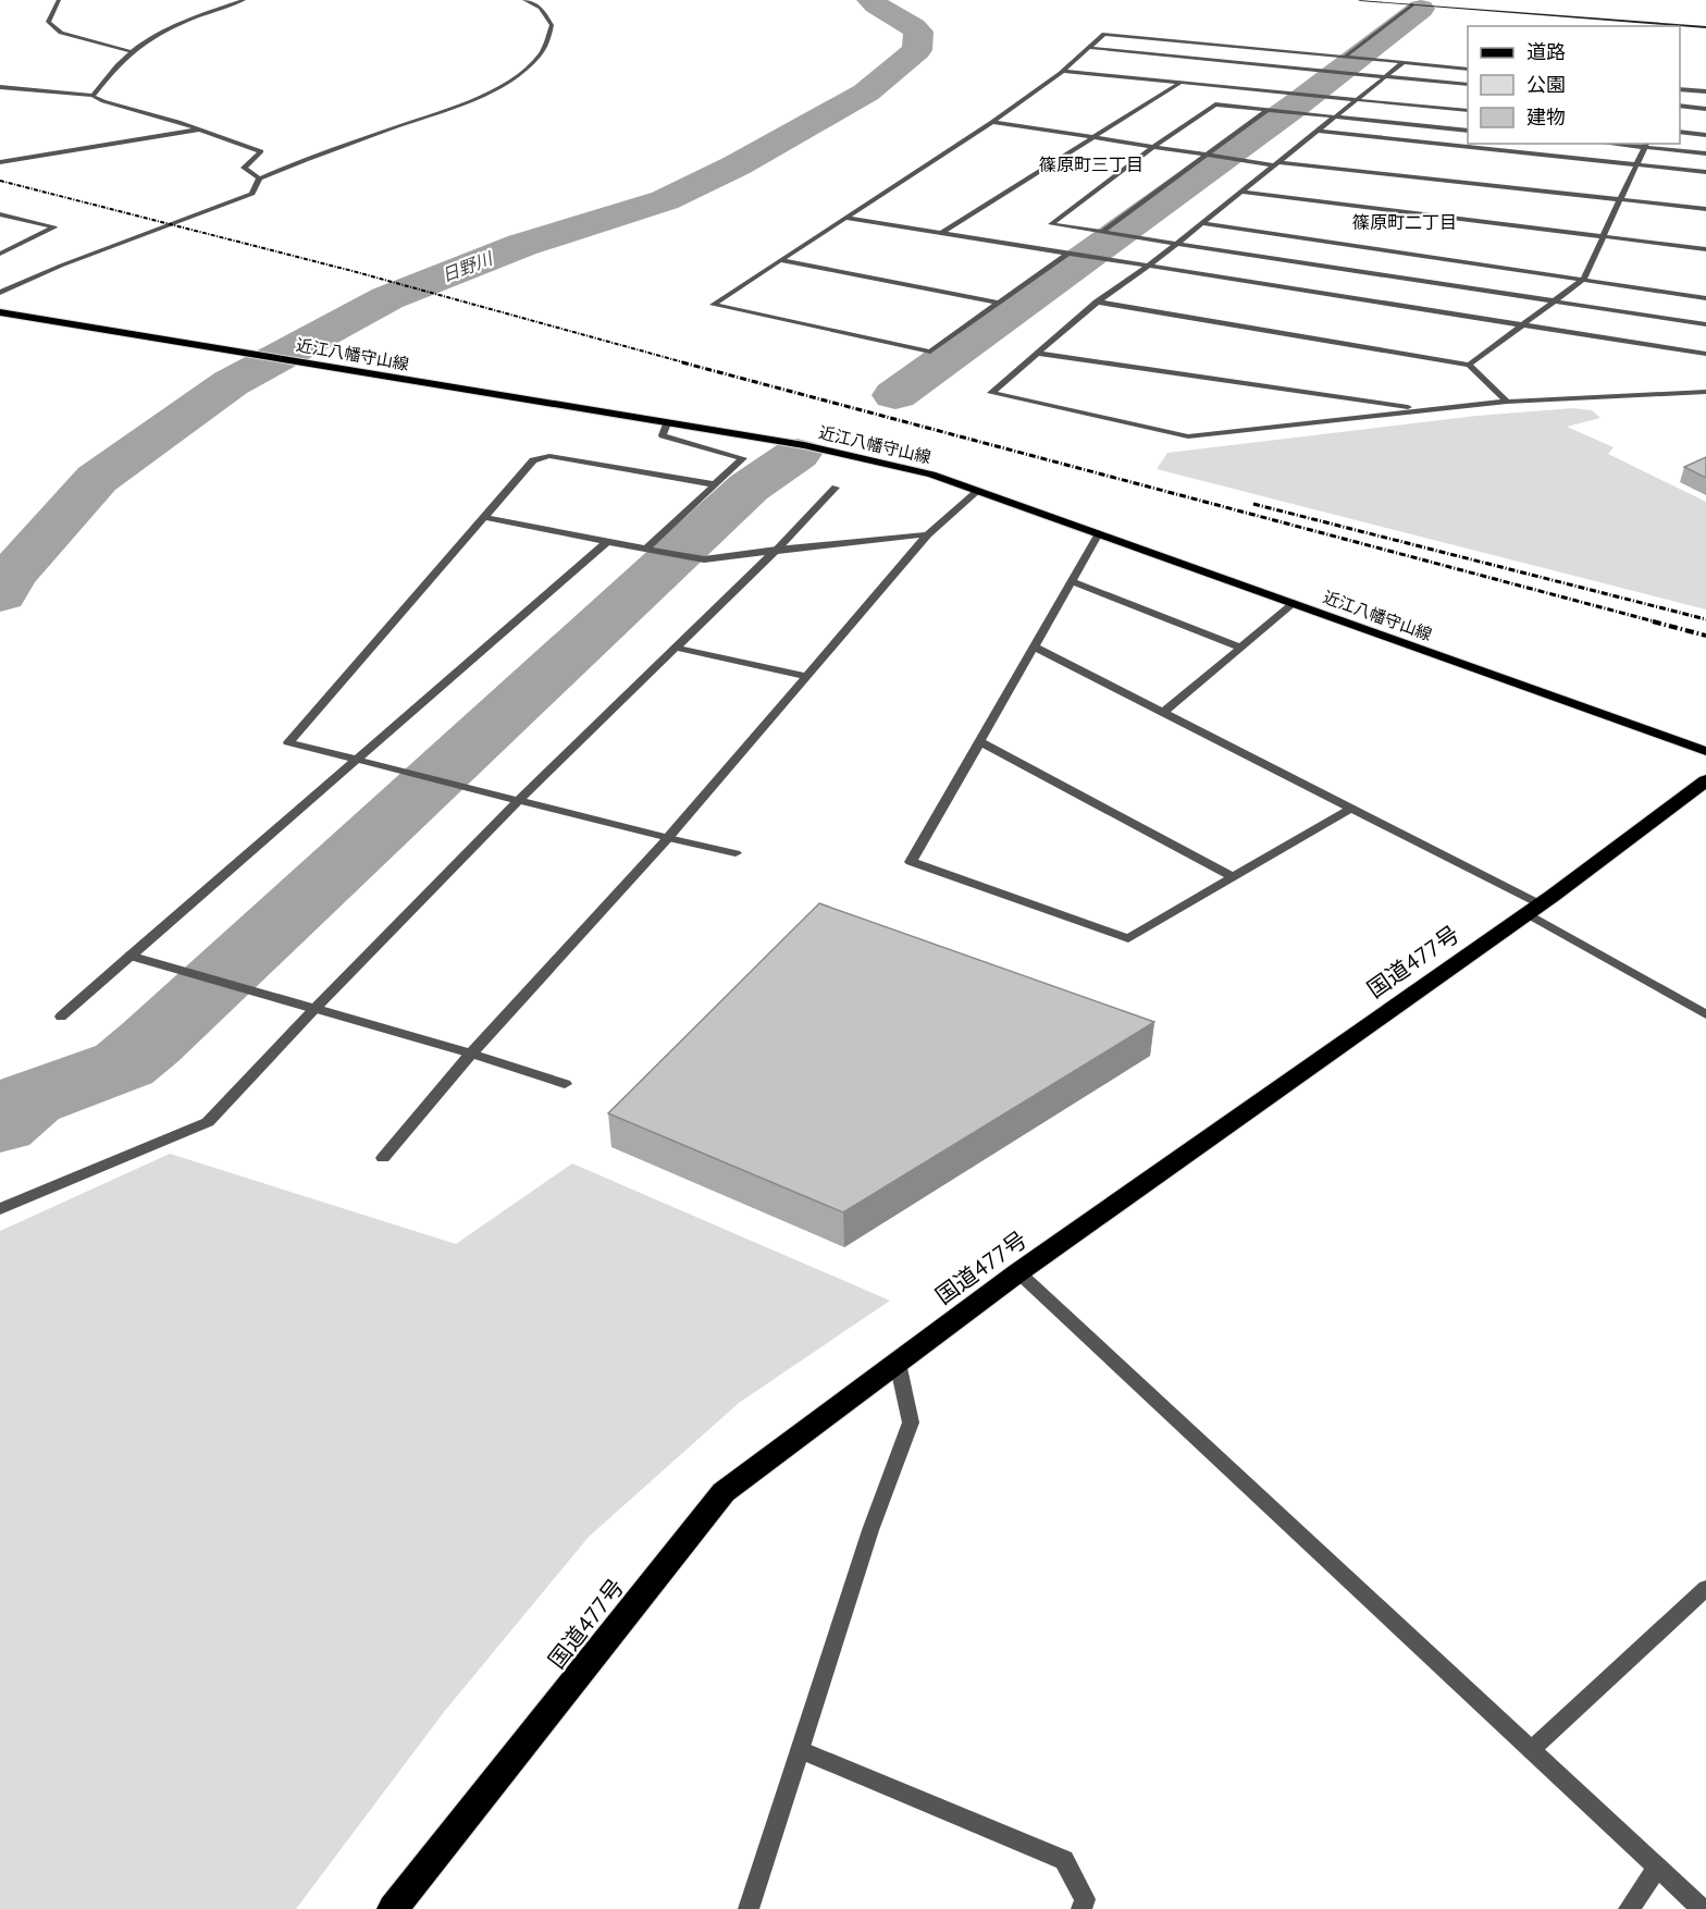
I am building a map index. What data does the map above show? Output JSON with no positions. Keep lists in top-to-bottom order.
{
  "streets": {
    "highway": ["国道477号"],
    "main road": ["近江八幡守山線"]
  },
  "districts": ["篠原町三丁目", "篠原町二丁目"],
  "water": ["日野川"],
  "legend": ["道路", "公園", "建物"]
}
